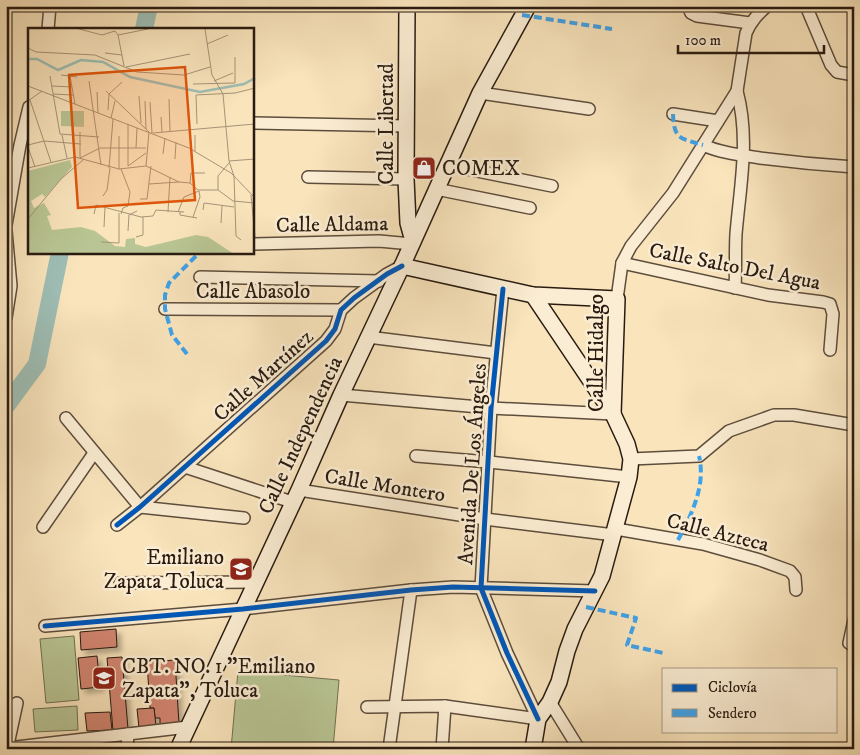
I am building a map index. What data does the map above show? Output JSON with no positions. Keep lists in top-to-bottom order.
{
  "streets": {
    "main road": ["Calle Libertad", "Calle Hidalgo", "Calle Independencia"],
    "street": [
      "Calle Aldama",
      "Calle Salto Del Agua",
      "Calle Abasolo",
      "Calle Martínez",
      "Avenida De Los Ángeles",
      "Calle Montero",
      "Calle Azteca"
    ]
  },
  "crossings": [
    ["Calle Libertad", "Calle Aldama"],
    ["Calle Libertad", "Calle Independencia"],
    ["Calle Aldama", "Calle Independencia"],
    ["Calle Salto Del Agua", "Calle Hidalgo"],
    ["Calle Abasolo", "Calle Martínez"],
    ["Calle Hidalgo", "Avenida De Los Ángeles"],
    ["Calle Hidalgo", "Calle Montero"],
    ["Calle Hidalgo", "Calle Azteca"],
    ["Calle Martínez", "Calle Independencia"],
    ["Calle Martínez", "Calle Montero"],
    ["Calle Independencia", "Calle Montero"],
    ["Avenida De Los Ángeles", "Calle Montero"],
    ["Calle Montero", "Calle Azteca"]
  ],
  "places": {
    "shop": ["COMEX"],
    "school or university": ["Emiliano Zapata Toluca", "CBT. NO. 1 \"Emiliano Zapata\", Toluca"]
  },
  "legend": ["Ciclovía", "Sendero"],
  "scale_bar": "100 m"
}
